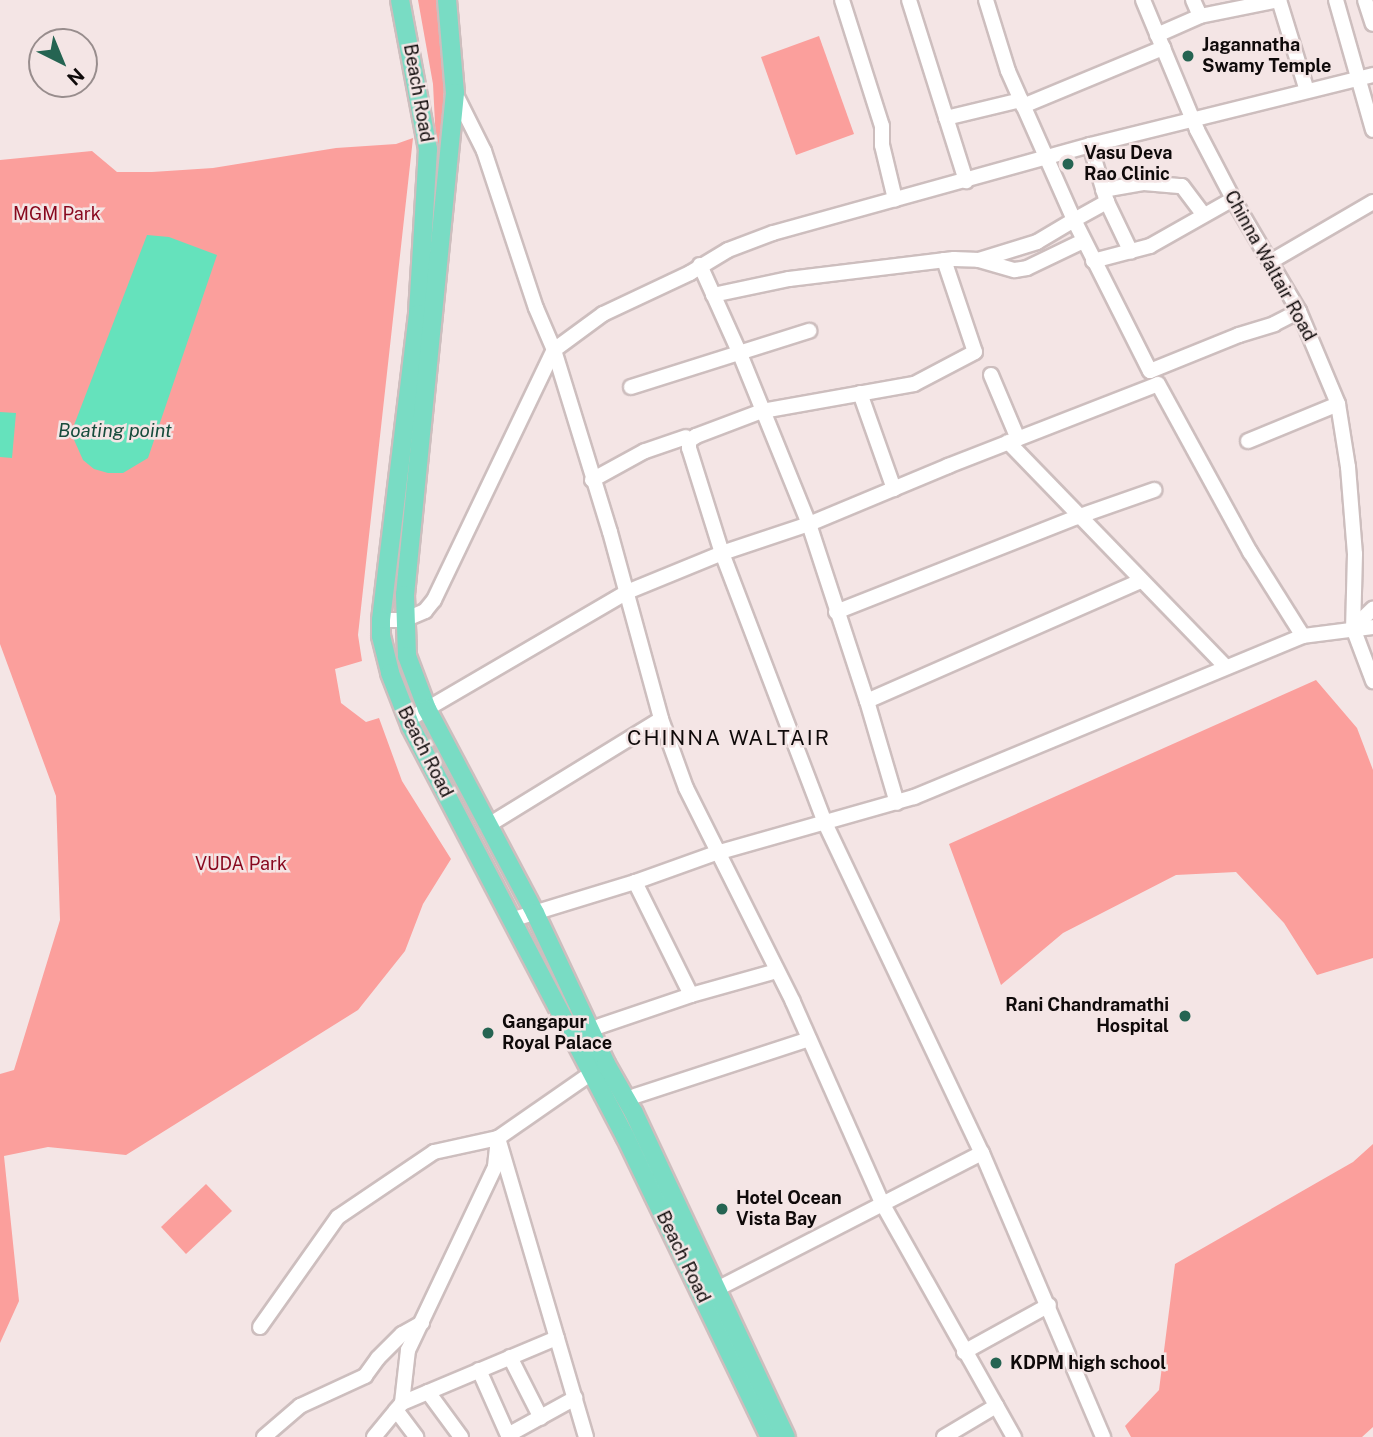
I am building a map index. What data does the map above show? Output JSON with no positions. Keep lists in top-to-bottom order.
{
  "streets": {
    "main road": ["Beach Road"],
    "street": ["Chinna Waltair Road"]
  },
  "districts": ["CHINNA WALTAIR"],
  "water": ["Boating point"],
  "parks": ["MGM Park", "VUDA Park"],
  "places": [
    "Jagannatha Swamy Temple",
    "Vasu Deva Rao Clinic",
    "Rani Chandramathi Hospital",
    "Gangapur Royal Palace",
    "Hotel Ocean Vista Bay",
    "KDPM high school"
  ],
  "north": "bottom right"
}
